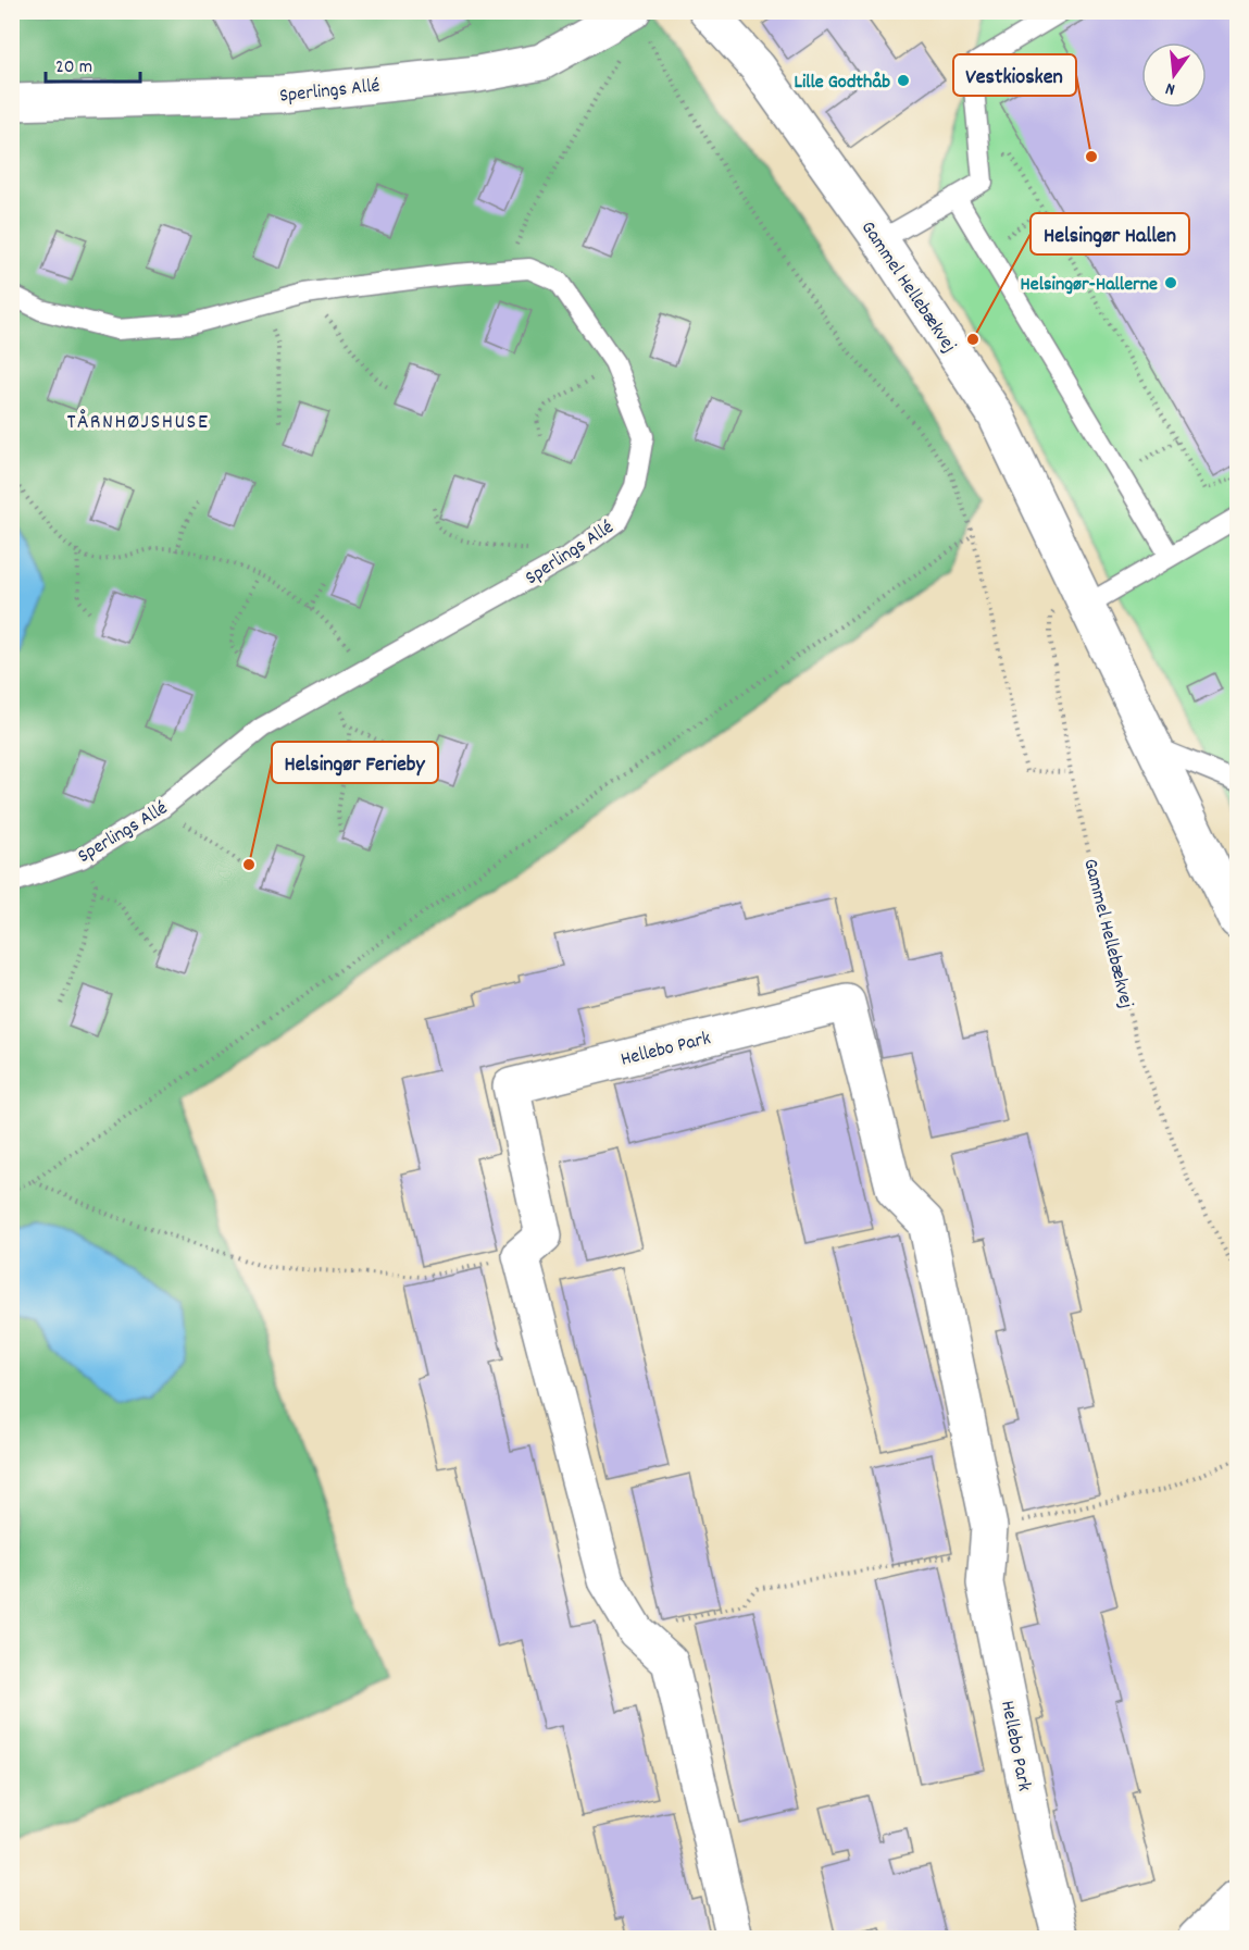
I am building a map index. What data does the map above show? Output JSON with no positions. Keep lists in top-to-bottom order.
{
  "streets": {
    "street": ["Sperlings Allé", "Gammel Hellebækvej", "Hellebo Park"]
  },
  "districts": ["TÅRNHØJSHUSE"],
  "places": [
    "Lille Godthåb",
    "Vestkiosken",
    "Helsingør-Hallerne",
    "Helsingør Hallen",
    "Helsingør Ferieby"
  ],
  "scale_bar": "20 m",
  "north": "bottom"
}
